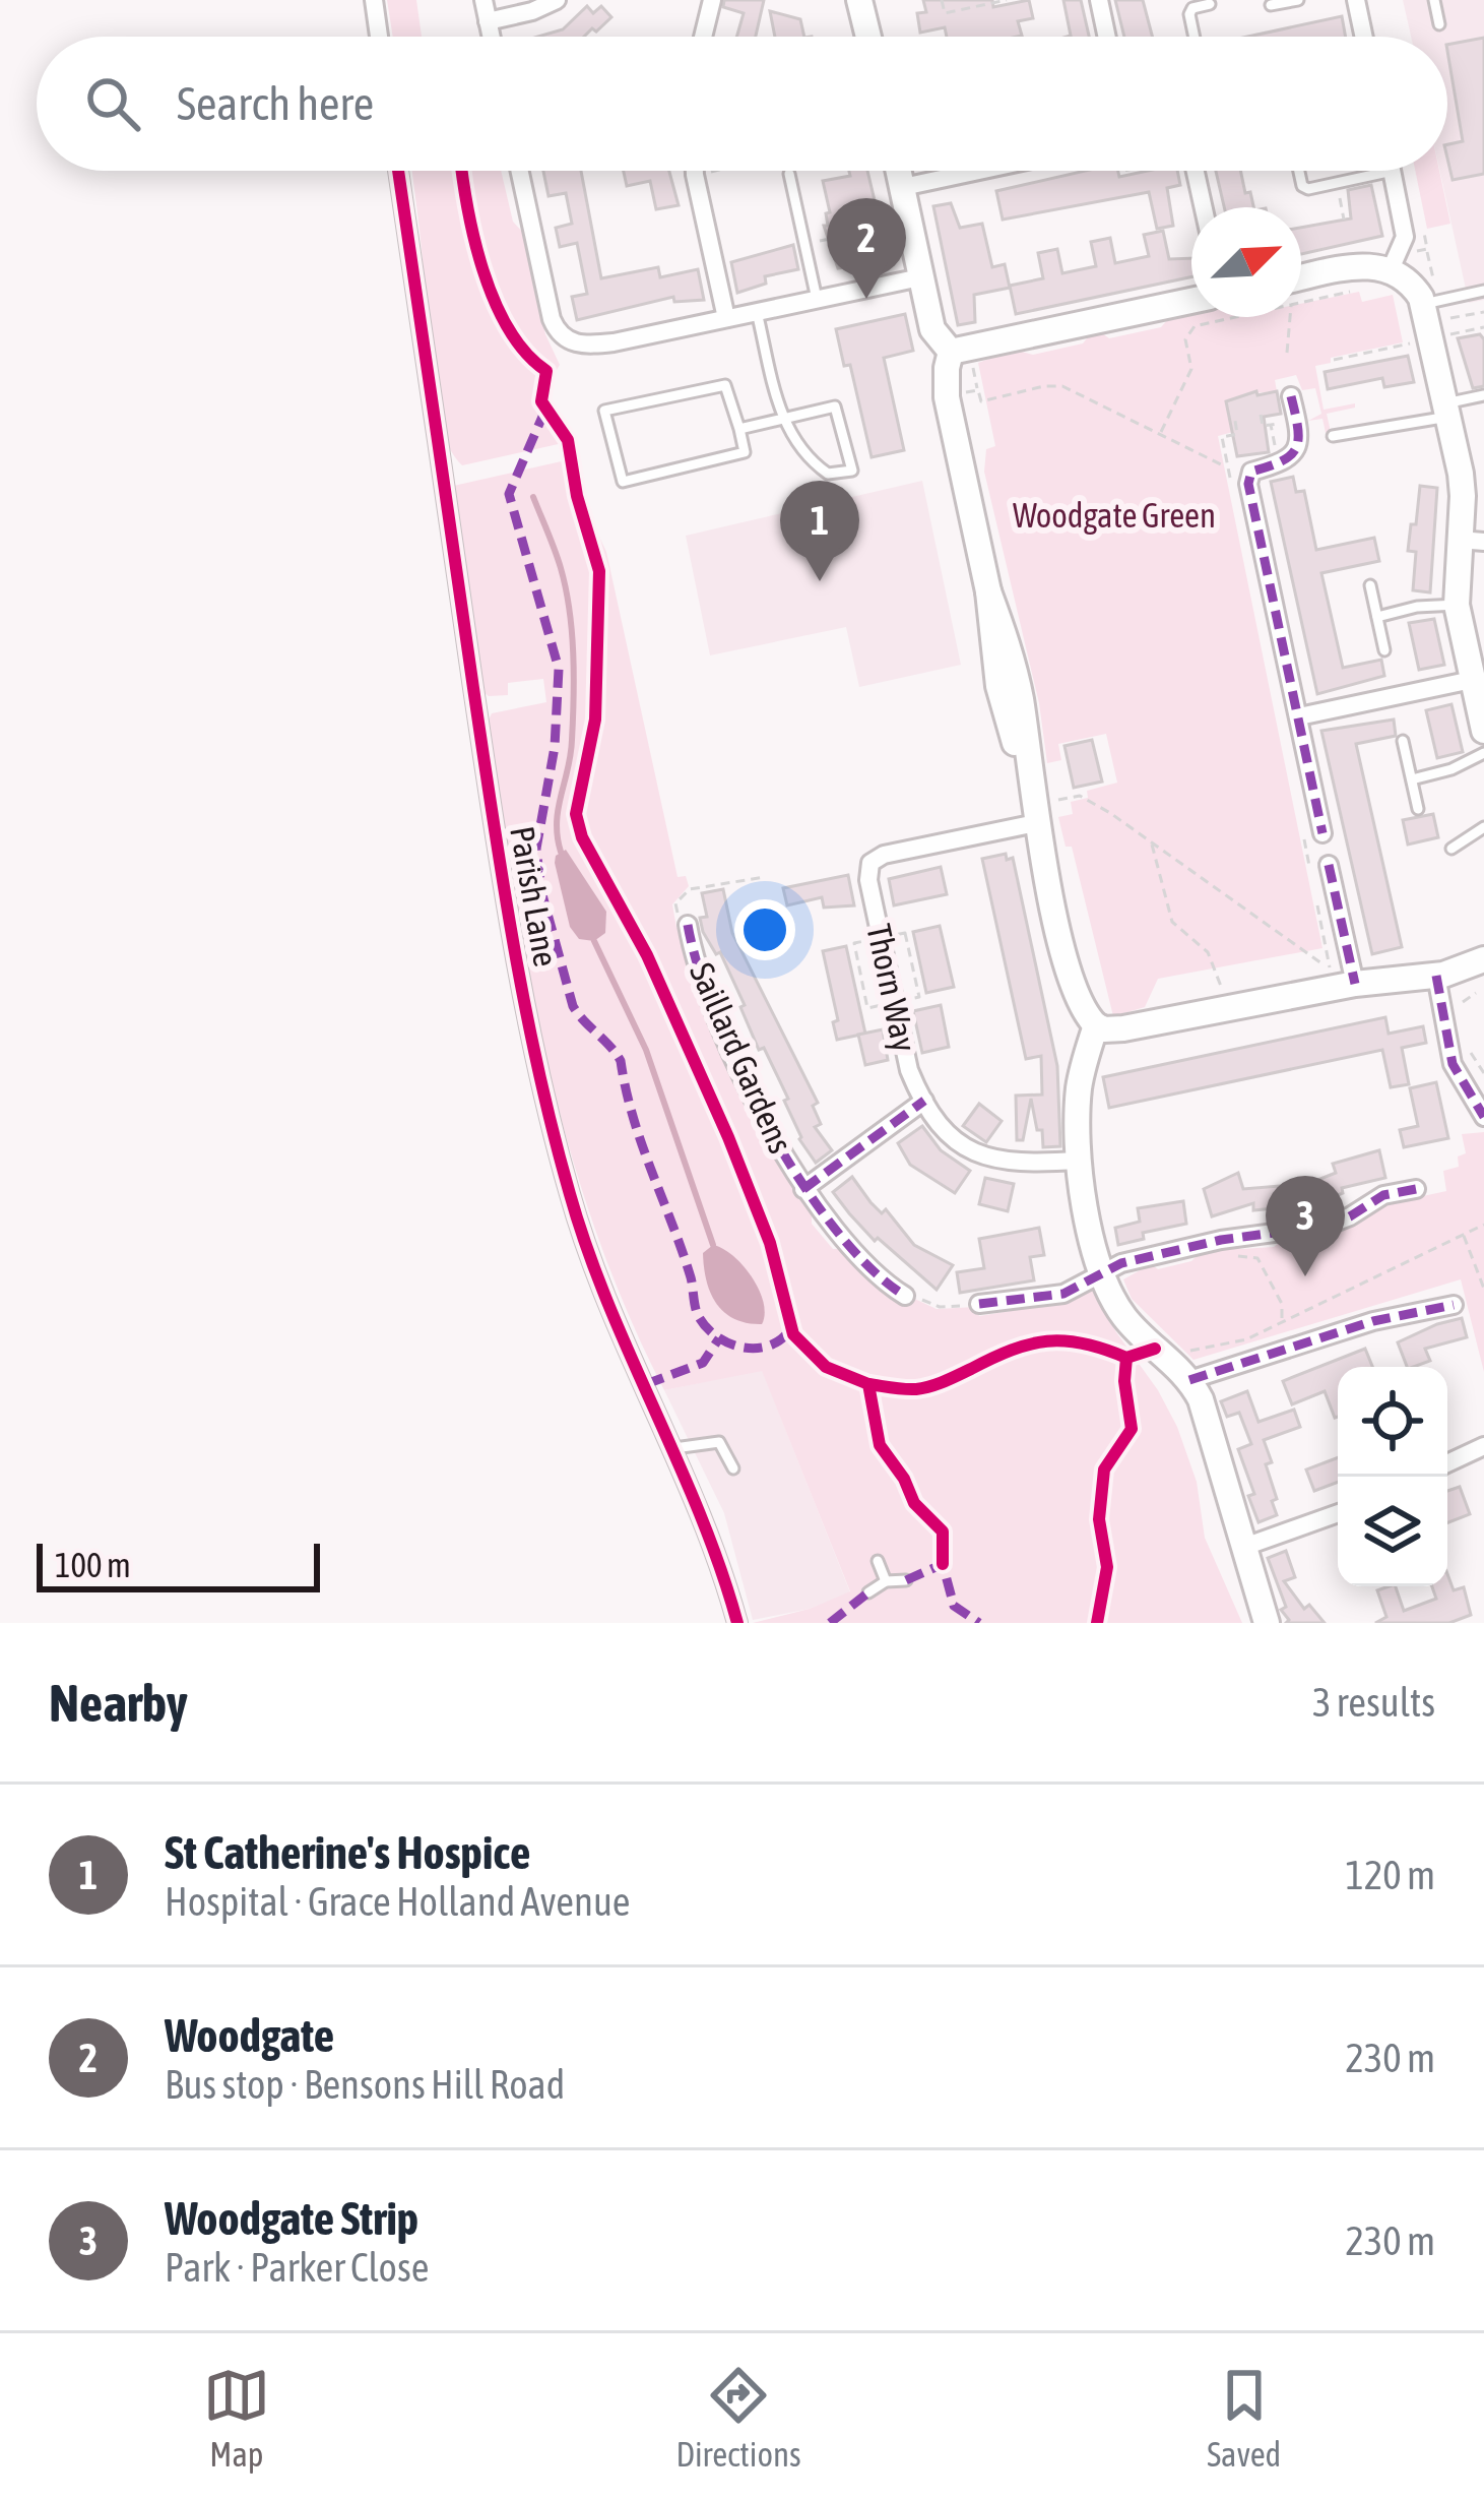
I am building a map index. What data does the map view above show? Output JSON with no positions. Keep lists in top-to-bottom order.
{
  "streets": {
    "street": ["Parish Lane", "Thorn Way", "Saillard Gardens"]
  },
  "crossings": [
    ["Thorn Way", "Saillard Gardens"]
  ],
  "parks": ["Woodgate Green"],
  "scale_bar": "100 m",
  "north": "top right",
  "page": {
    "search": "Search here",
    "pins": ["2", "1", "3"],
    "scale": "100 m",
    "heading": ["Nearby", "3 results"],
    "list": [
      {
        "mark": "1",
        "name": "St Catherine's Hospice",
        "note": "Hospital · Grace Holland Avenue",
        "value": "120 m"
      },
      {
        "mark": "2",
        "name": "Woodgate",
        "note": "Bus stop · Bensons Hill Road",
        "value": "230 m"
      },
      {
        "mark": "3",
        "name": "Woodgate Strip",
        "note": "Park · Parker Close",
        "value": "230 m"
      }
    ],
    "nav": ["Map", "Directions", "Saved"]
  }
}
